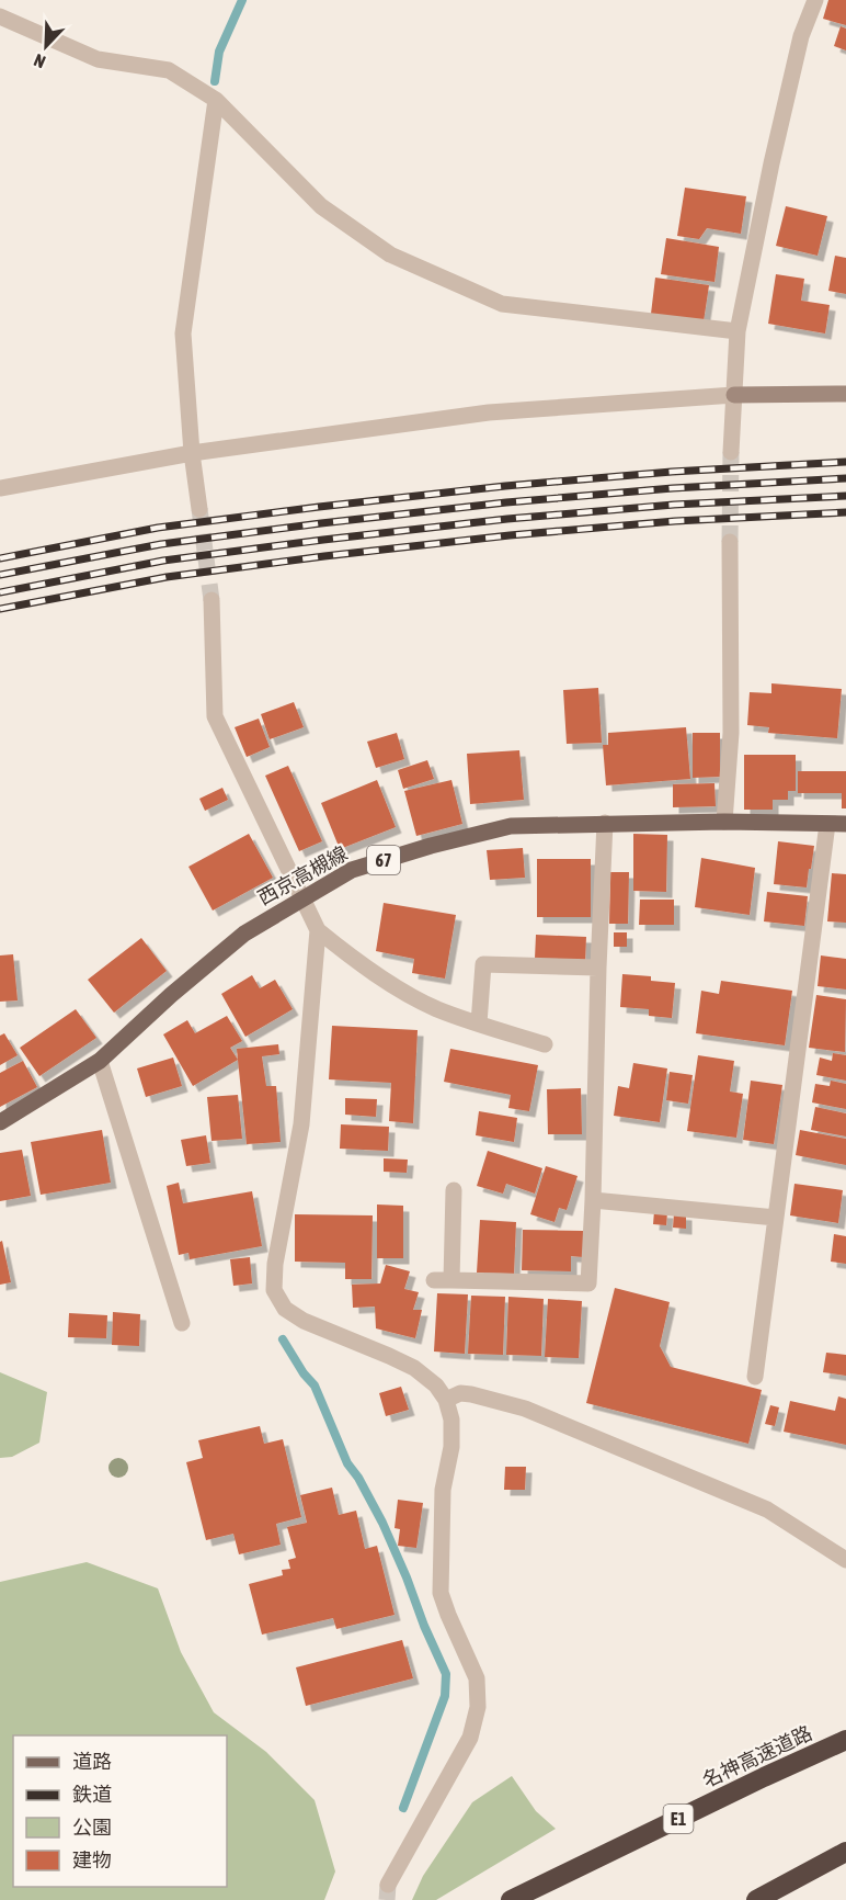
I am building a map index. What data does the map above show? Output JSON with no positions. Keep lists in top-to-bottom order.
{
  "streets": {
    "highway": ["名神高速道路", "E1"],
    "main road": ["67", "西京高槻線"]
  },
  "legend": [
    "道路",
    "鉄道",
    "公園",
    "建物"
  ],
  "north": "bottom left"
}
